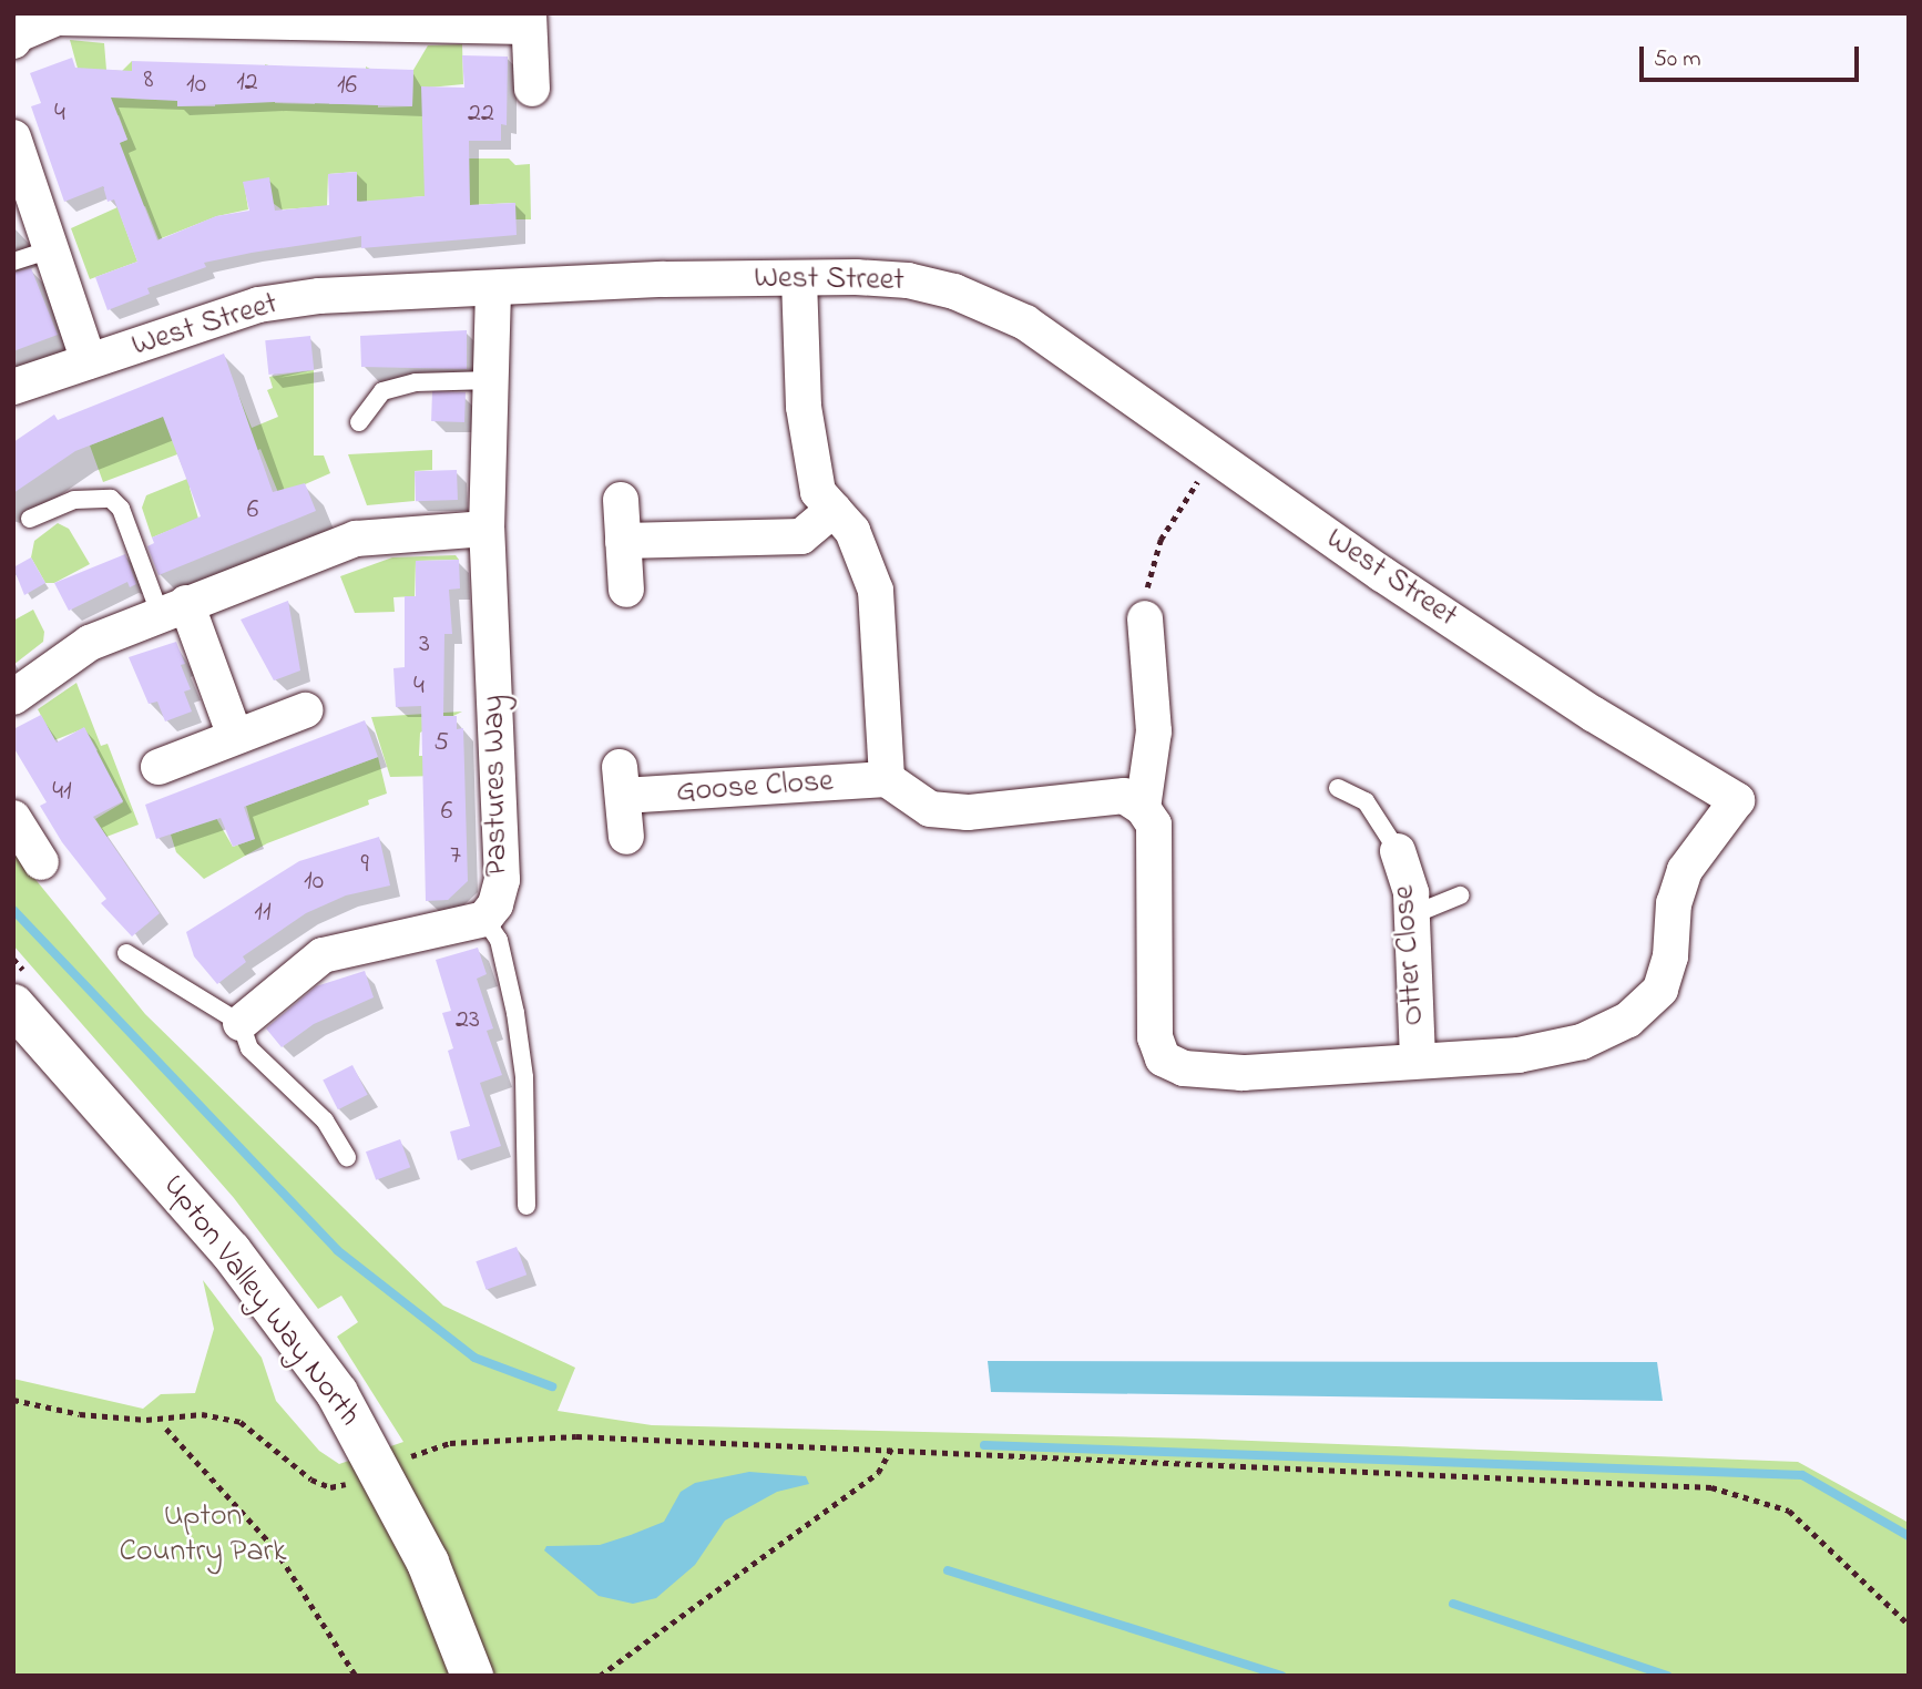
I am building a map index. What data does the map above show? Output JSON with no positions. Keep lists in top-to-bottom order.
{
  "streets": {
    "street": [
      "West Street",
      "Pastures Way",
      "Goose Close",
      "Otter Close",
      "Upton Valley Way North"
    ]
  },
  "crossings": [
    ["West Street", "Pastures Way"],
    ["West Street", "Otter Close"]
  ],
  "parks": ["Upton Country Park"],
  "house_numbers": [
    "8",
    "12",
    "10",
    "16",
    "4",
    "22",
    "6",
    "3",
    "4",
    "5",
    "41",
    "6",
    "7",
    "9",
    "10",
    "11",
    "23"
  ],
  "scale_bar": "50 m"
}
